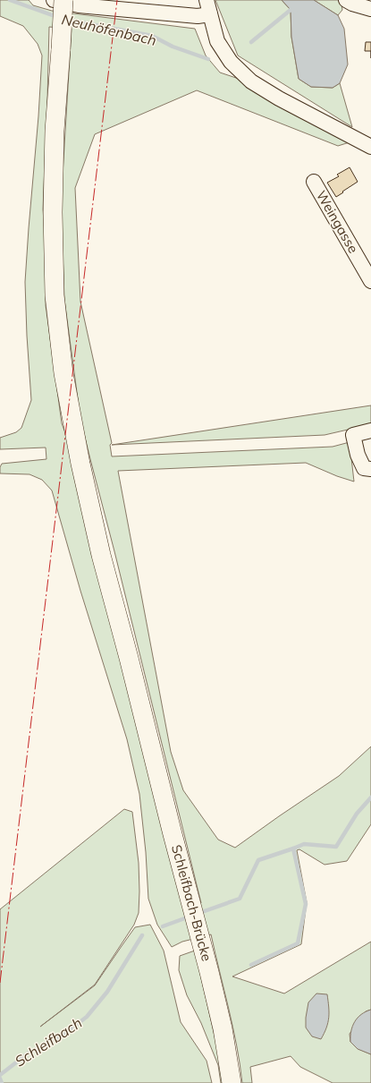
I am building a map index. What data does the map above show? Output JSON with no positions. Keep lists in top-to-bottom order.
{
  "streets": {
    "main road": ["Schleifbach-Brücke"],
    "street": ["Weingasse"]
  },
  "water": ["Neuhöfenbach", "Schleifbach"]
}
